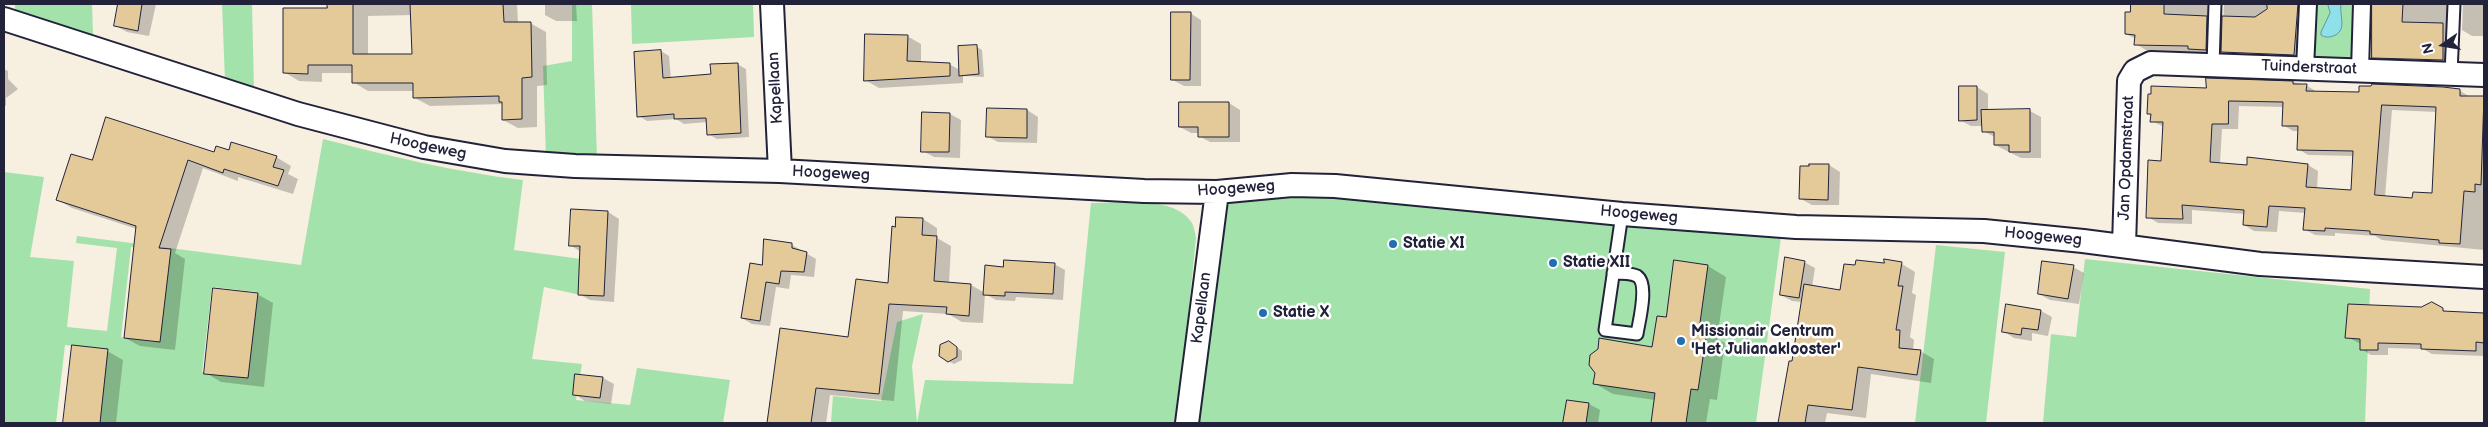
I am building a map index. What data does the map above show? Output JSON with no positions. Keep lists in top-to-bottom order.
{
  "streets": {
    "street": [
      "Tuinderstraat",
      "Kapellaan",
      "Hoogeweg",
      "Jan Opdamstraat"
    ]
  },
  "crossings": [
    ["Tuinderstraat", "Jan Opdamstraat"],
    ["Kapellaan", "Hoogeweg"],
    ["Hoogeweg", "Jan Opdamstraat"]
  ],
  "places": [
    "Statie XI",
    "Statie XII",
    "Statie X",
    "Missionair Centrum 'Het Julianaklooster'"
  ],
  "north": "left"
}
